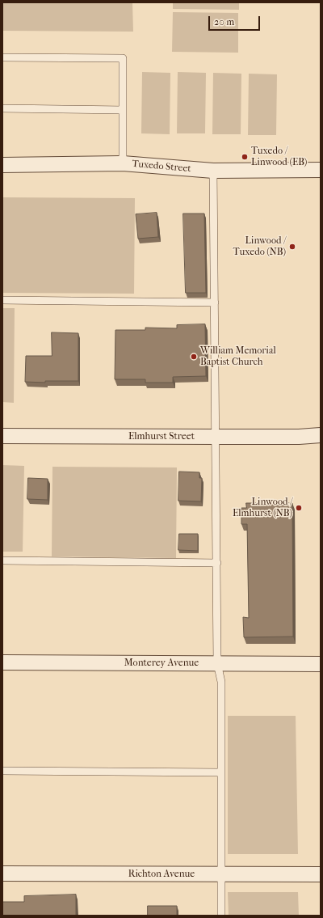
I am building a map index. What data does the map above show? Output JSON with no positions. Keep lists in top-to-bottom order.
{
  "streets": {
    "street": [
      "Tuxedo Street",
      "Elmhurst Street",
      "Monterey Avenue",
      "Richton Avenue"
    ]
  },
  "places": [
    "Tuxedo / Linwood (EB)",
    "Linwood / Tuxedo (NB)",
    "William Memorial Baptist Church",
    "Linwood / Elmhurst (NB)"
  ],
  "scale_bar": "20 m"
}
